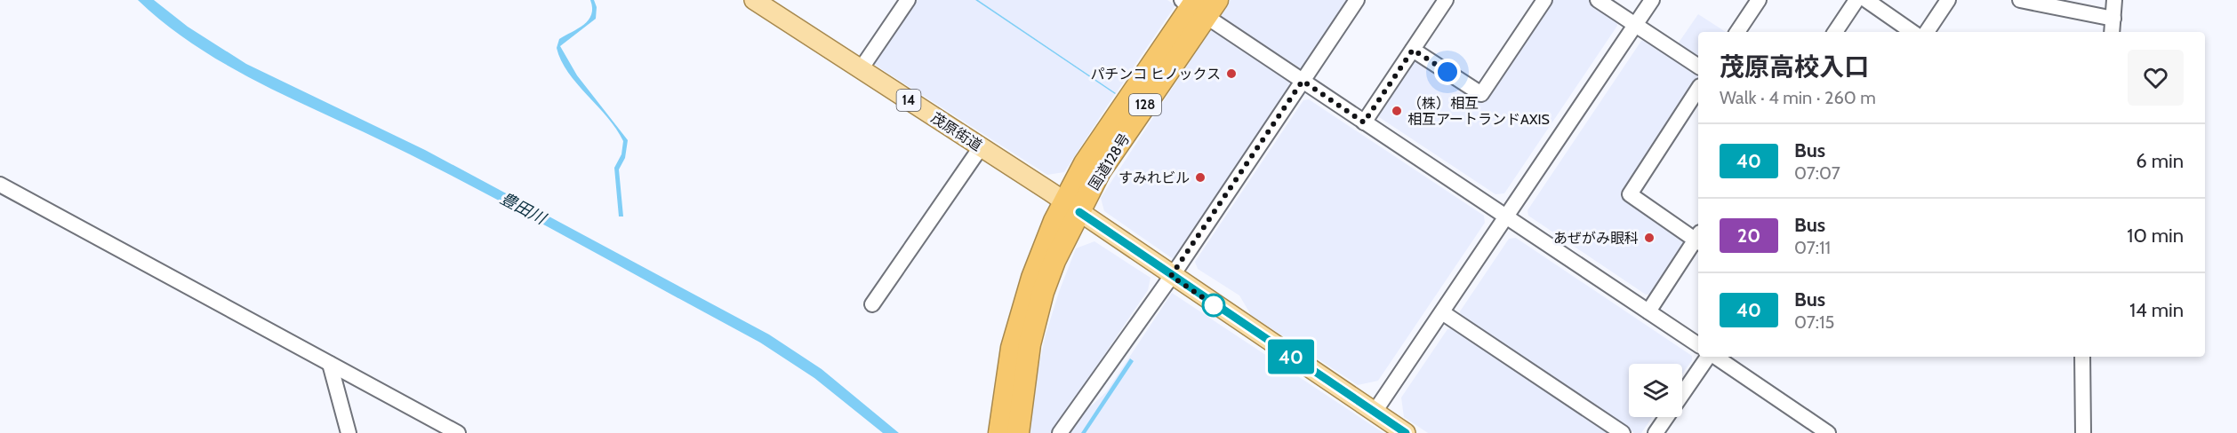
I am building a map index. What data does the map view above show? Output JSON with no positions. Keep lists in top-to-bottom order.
{
  "streets": {
    "highway": ["128", "国道128号"],
    "main road": ["14", "茂原街道"]
  },
  "crossings": [
    ["茂原街道", "国道128号"]
  ],
  "water": ["豊田川"],
  "places": [
    "パチンコ ヒノックス",
    "（株）相互 相互アートランドAXIS",
    "すみれビル",
    "あぜがみ眼科"
  ],
  "lines": ["bus line 40"],
  "page": {
    "on_map": "40",
    "heading": ["茂原高校入口", "Walk · 4 min · 260 m"],
    "list": [
      {
        "mark": "40",
        "name": "Bus",
        "note": "07:07",
        "value": "6 min"
      },
      {
        "mark": "20",
        "name": "Bus",
        "note": "07:11",
        "value": "10 min"
      },
      {
        "mark": "40",
        "name": "Bus",
        "note": "07:15",
        "value": "14 min"
      }
    ]
  }
}
